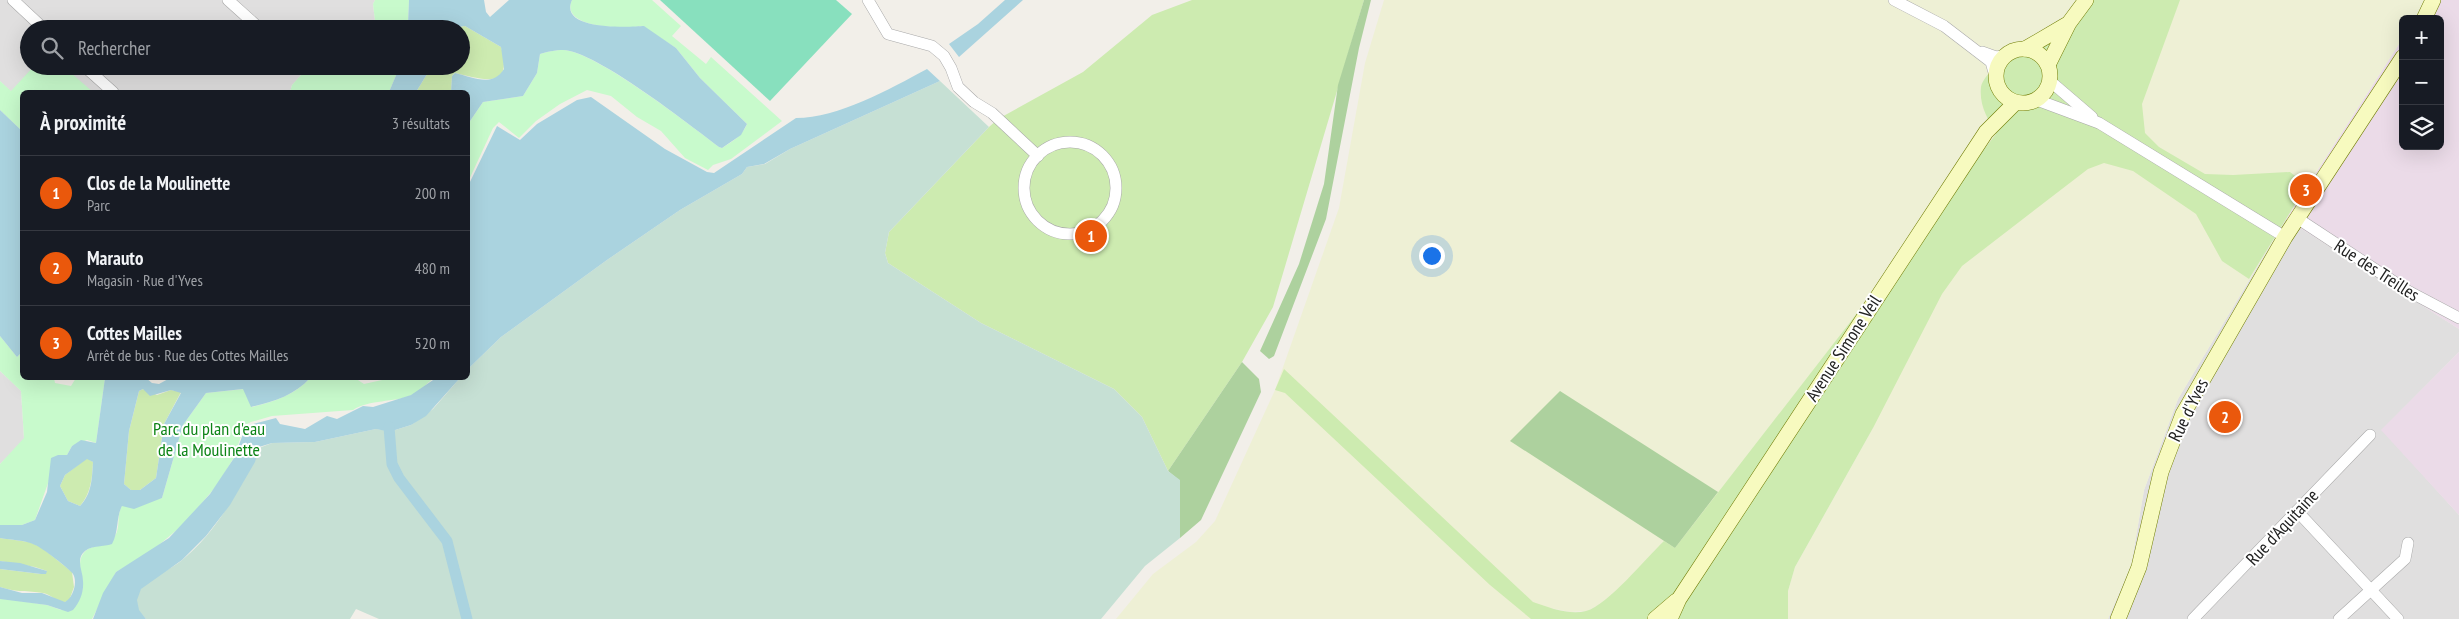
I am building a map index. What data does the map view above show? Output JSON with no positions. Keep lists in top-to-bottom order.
{
  "streets": {
    "main road": ["Avenue Simone Veil", "Rue d'Yves"],
    "street": ["Rue des Treilles", "Rue d'Aquitaine"]
  },
  "crossings": [
    ["Rue des Treilles", "Rue d'Yves"]
  ],
  "parks": ["Parc du plan d'eau de la Moulinette"],
  "page": {
    "map_buttons": ["+", "−"],
    "search": "Rechercher",
    "heading": ["À proximité", "3 résultats"],
    "list": [
      {
        "mark": "1",
        "name": "Clos de la Moulinette",
        "note": "Parc",
        "value": "200 m"
      },
      {
        "mark": "2",
        "name": "Marauto",
        "note": "Magasin · Rue d'Yves",
        "value": "480 m"
      },
      {
        "mark": "3",
        "name": "Cottes Mailles",
        "note": "Arrêt de bus · Rue des Cottes Mailles",
        "value": "520 m"
      }
    ],
    "pins": ["3", "1", "2"]
  }
}
